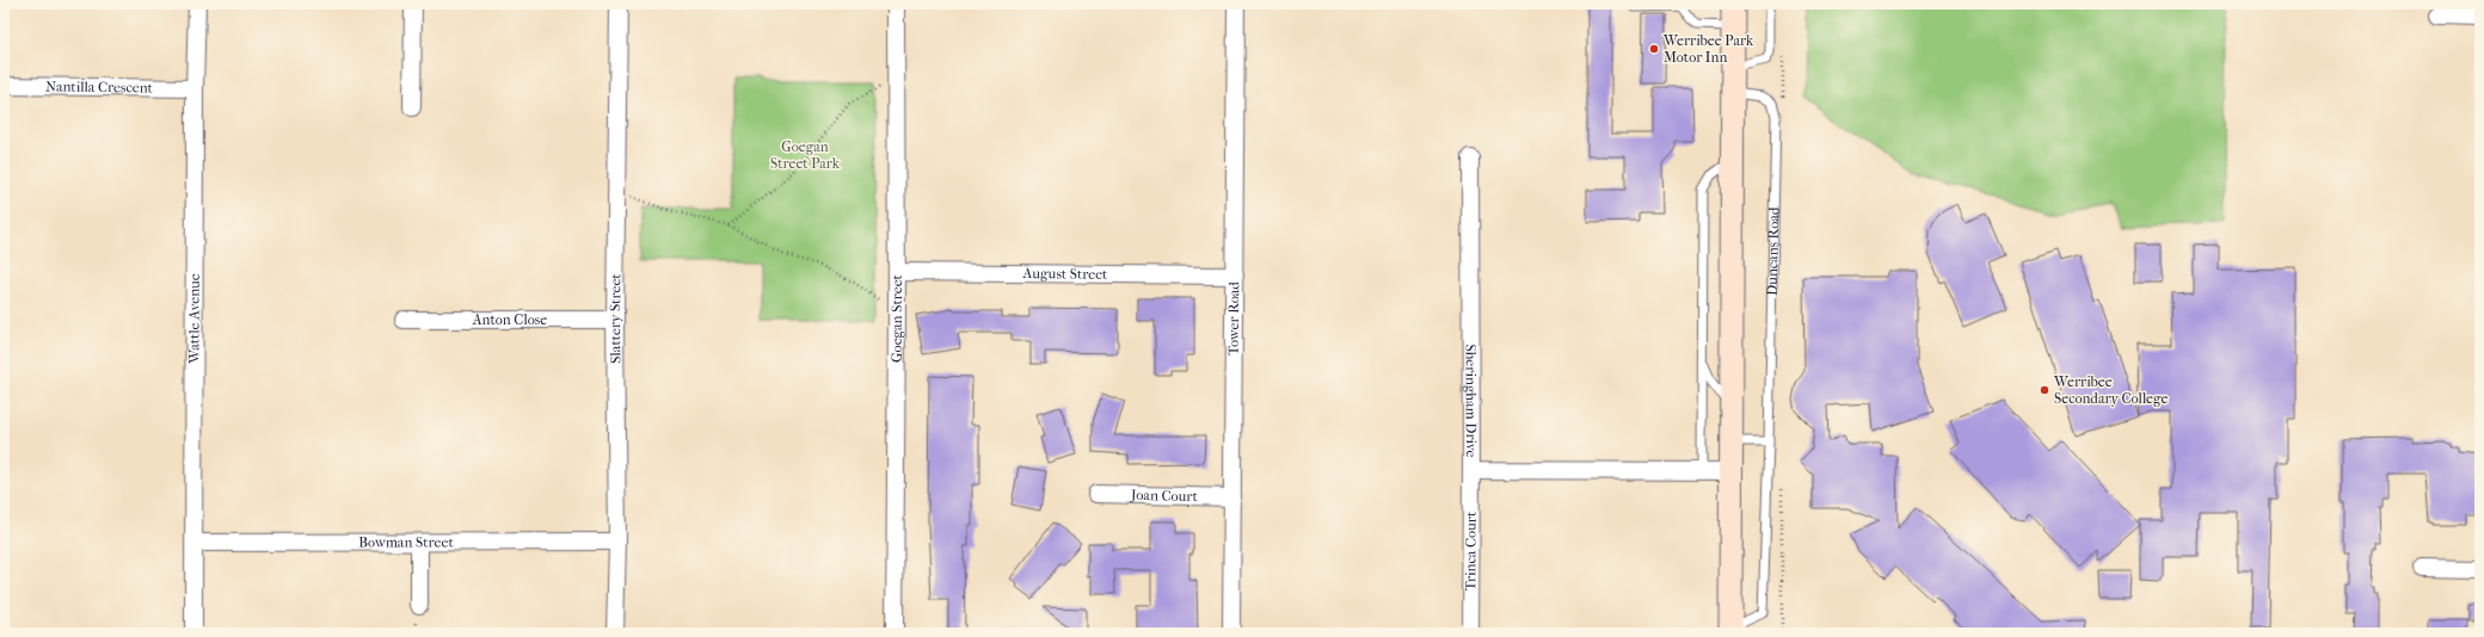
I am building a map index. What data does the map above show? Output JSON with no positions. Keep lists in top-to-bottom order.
{
  "streets": {
    "main road": ["Duncans Road"],
    "street": [
      "Nantilla Crescent",
      "August Street",
      "Wattle Avenue",
      "Slattery Street",
      "Goegan Street",
      "Tower Road",
      "Anton Close",
      "Sheringham Drive",
      "Joan Court",
      "Bowman Street",
      "Trinca Court"
    ]
  },
  "crossings": [
    ["Nantilla Crescent", "Wattle Avenue"],
    ["Duncans Road", "Sheringham Drive"],
    ["August Street", "Goegan Street"],
    ["August Street", "Tower Road"],
    ["Wattle Avenue", "Bowman Street"],
    ["Slattery Street", "Anton Close"],
    ["Slattery Street", "Bowman Street"],
    ["Tower Road", "Joan Court"],
    ["Sheringham Drive", "Trinca Court"]
  ],
  "parks": ["Goegan Street Park"],
  "places": ["Werribee Park Motor Inn", "Werribee Secondary College"]
}
